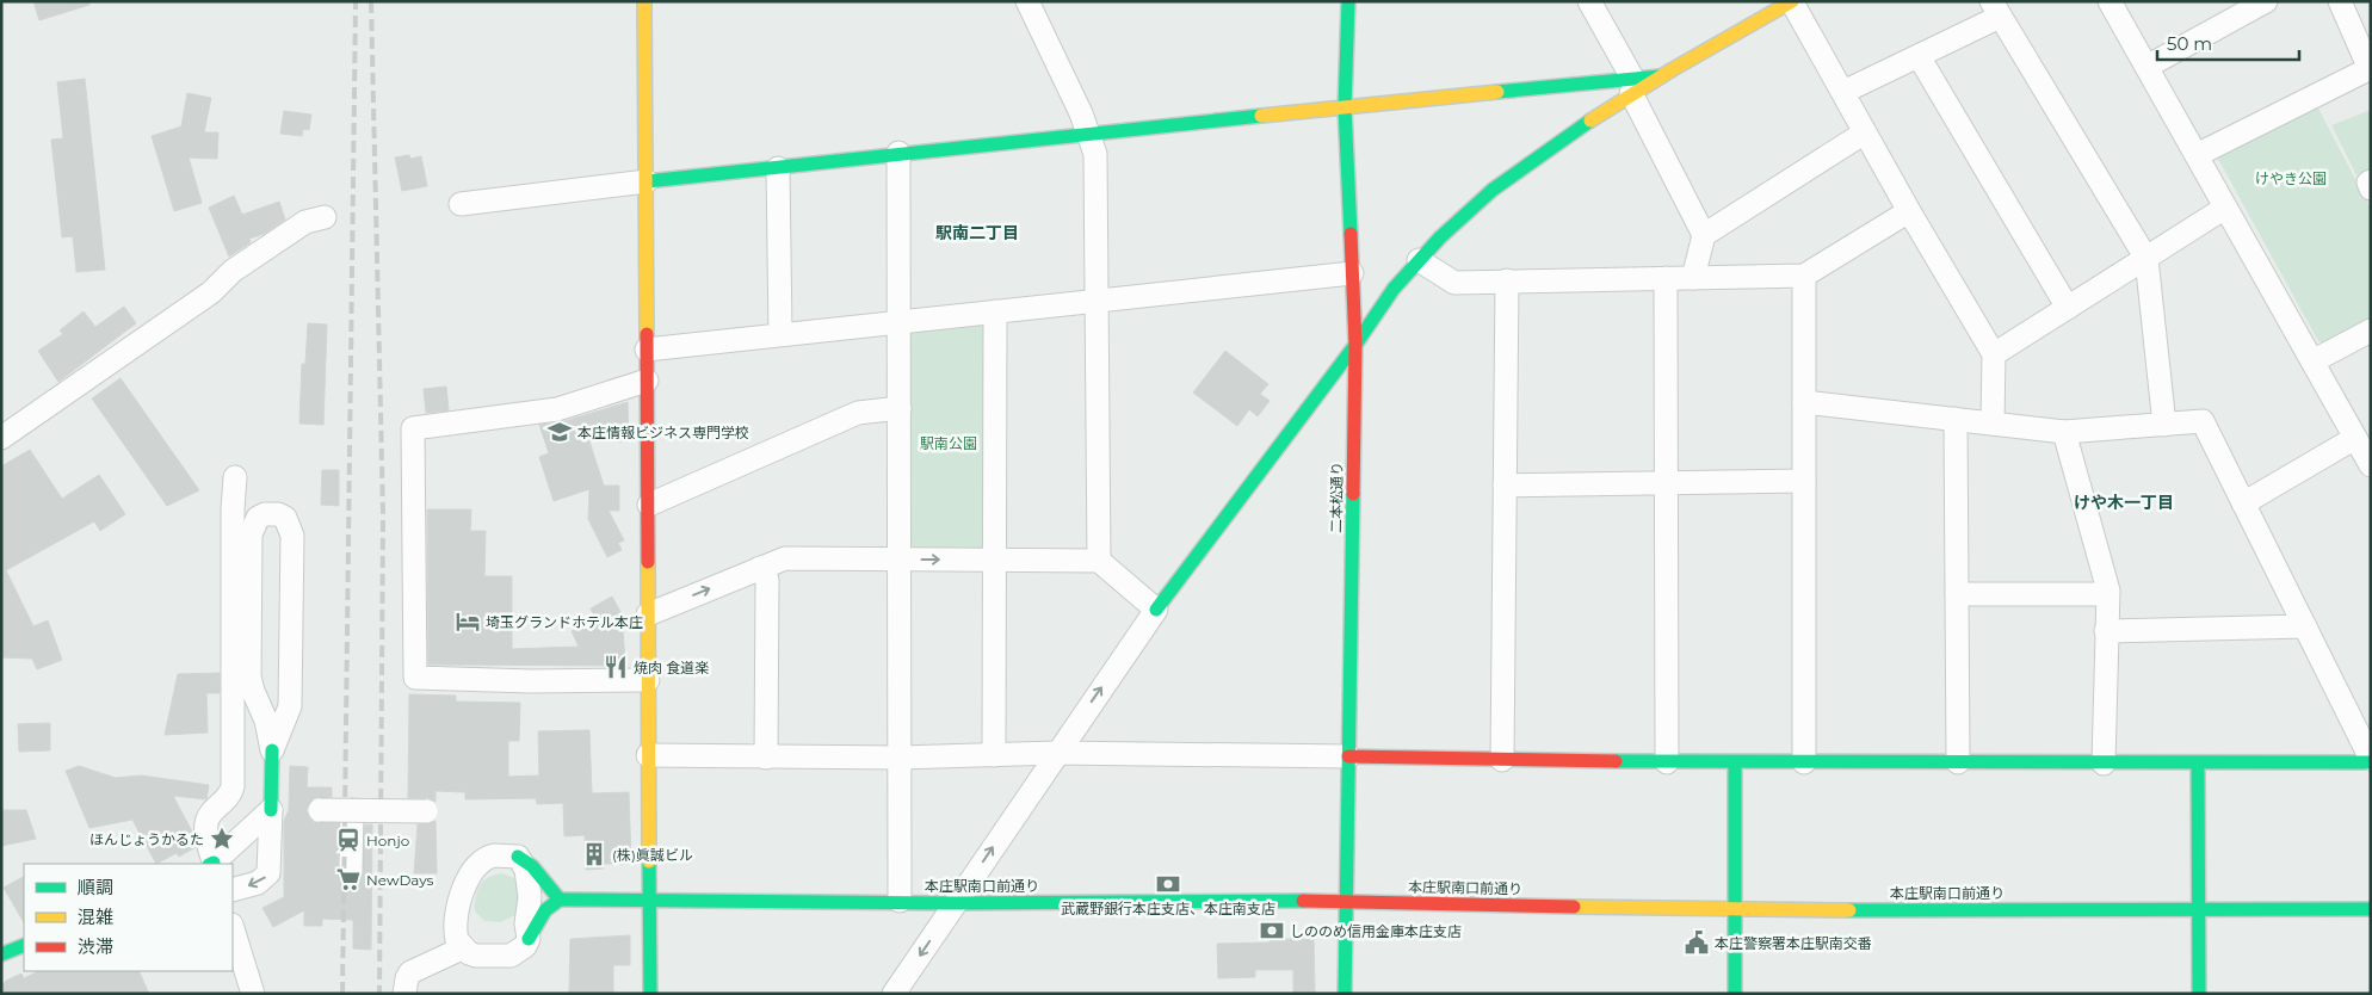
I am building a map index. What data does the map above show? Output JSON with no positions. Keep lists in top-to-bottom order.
{
  "streets": {
    "street": ["二本松通り", "本庄駅南口前通り"]
  },
  "crossings": [
    ["二本松通り", "本庄駅南口前通り"]
  ],
  "districts": ["駅南二丁目", "けや木一丁目"],
  "parks": ["けやき公園", "駅南公園"],
  "places": {
    "school or university": ["本庄情報ビジネス専門学校"],
    "hotel": ["埼玉グランドホテル本庄"],
    "restaurant": ["焼肉 食道楽"],
    "place": ["ほんじょうかるた"],
    "station": ["Honjo"],
    "building": ["(株)眞誠ビル"],
    "supermarket": ["NewDays"],
    "bank": ["武蔵野銀行本庄支店、本庄南支店", "しののめ信用金庫本庄支店"],
    "public building": ["本庄警察署本庄駅南交番"]
  },
  "legend": ["順調", "混雑", "渋滞"],
  "scale_bar": "50 m"
}
